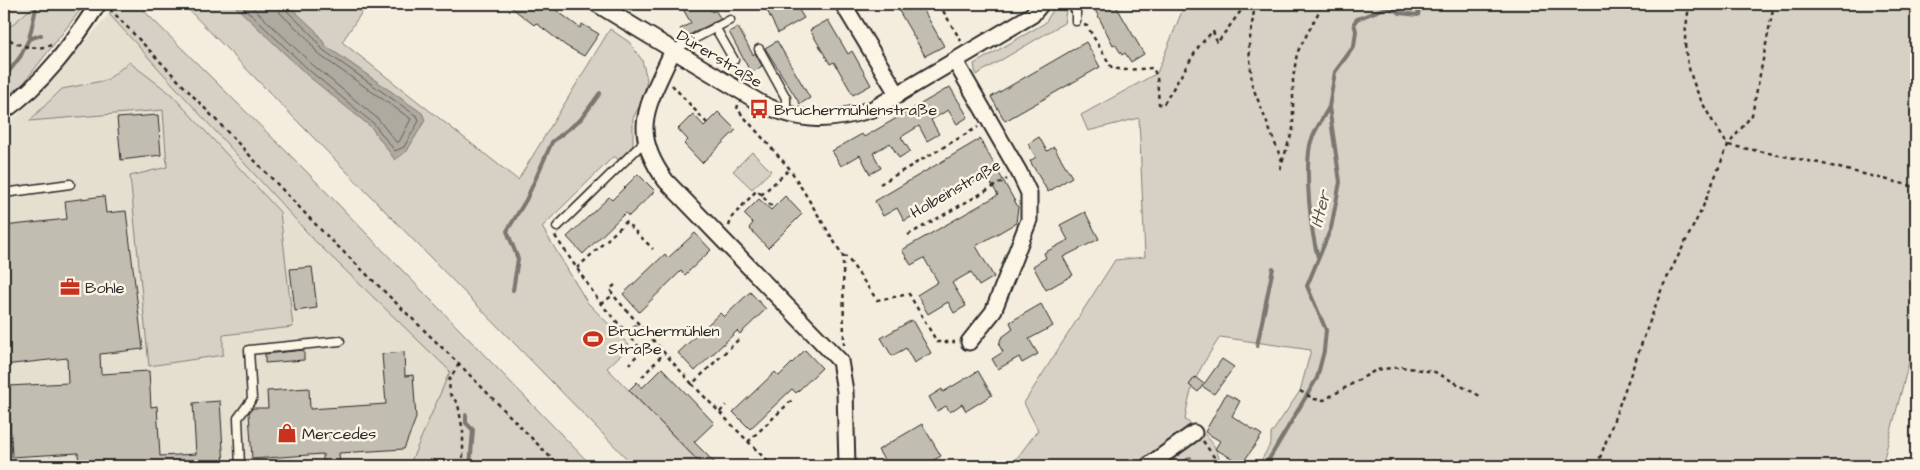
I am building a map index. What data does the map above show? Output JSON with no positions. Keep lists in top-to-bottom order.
{
  "streets": {
    "street": ["Dürerstraße", "Holbeinstraße"]
  },
  "crossings": [
    ["Dürerstraße", "Holbeinstraße"]
  ],
  "water": ["Itter"],
  "places": {
    "bus stop": ["Bruchermühlenstraße"],
    "office": ["Bohle"],
    "sports": ["Bruchermühlen Straße"],
    "shop": ["Mercedes"]
  }
}
